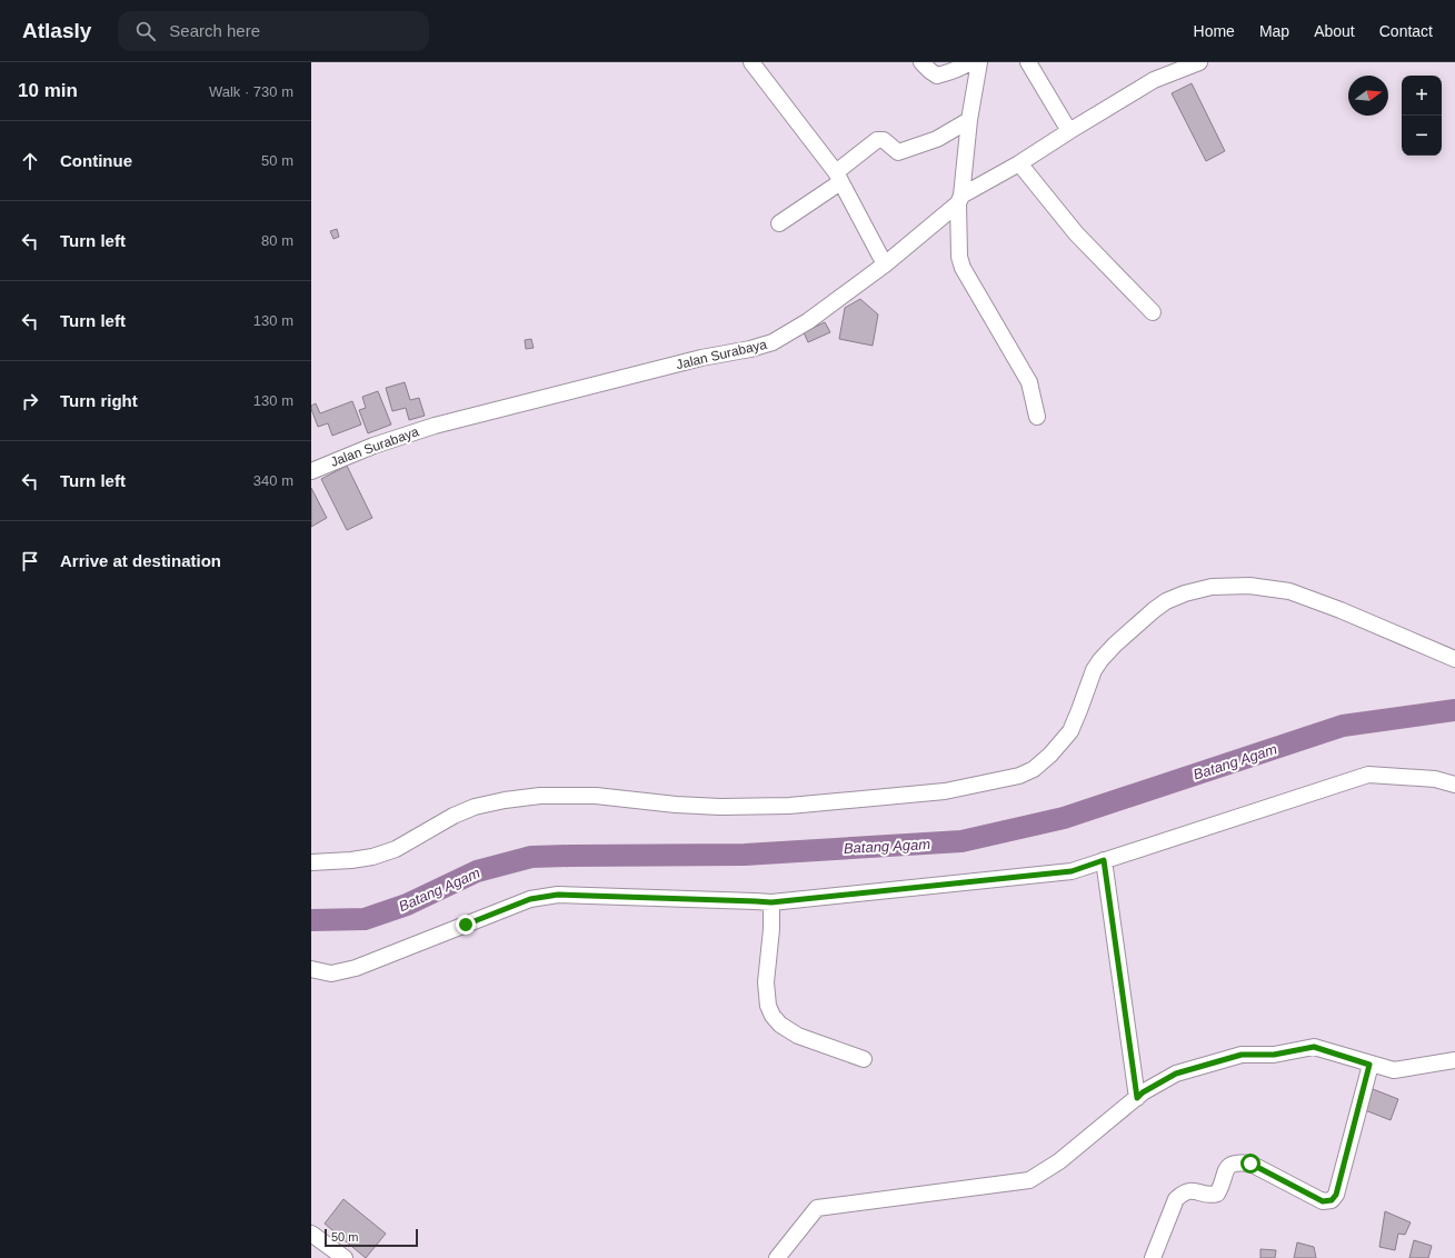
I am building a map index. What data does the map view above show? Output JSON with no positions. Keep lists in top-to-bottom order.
{
  "streets": {
    "street": ["Jalan Surabaya"]
  },
  "water": ["Batang Agam"],
  "scale_bar": "50 m",
  "north": "right",
  "page": {
    "header": "Atlasly",
    "search": "Search here",
    "nav": [
      "Home",
      "Map",
      "About",
      "Contact"
    ],
    "heading": ["10 min", "Walk · 730 m"],
    "map_buttons": ["+", "−"],
    "list": [
      ["Continue", "50 m"],
      ["Turn left", "80 m"],
      ["Turn left", "130 m"],
      ["Turn right", "130 m"],
      ["Turn left", "340 m"],
      "Arrive at destination"
    ],
    "scale": "50 m"
  }
}
